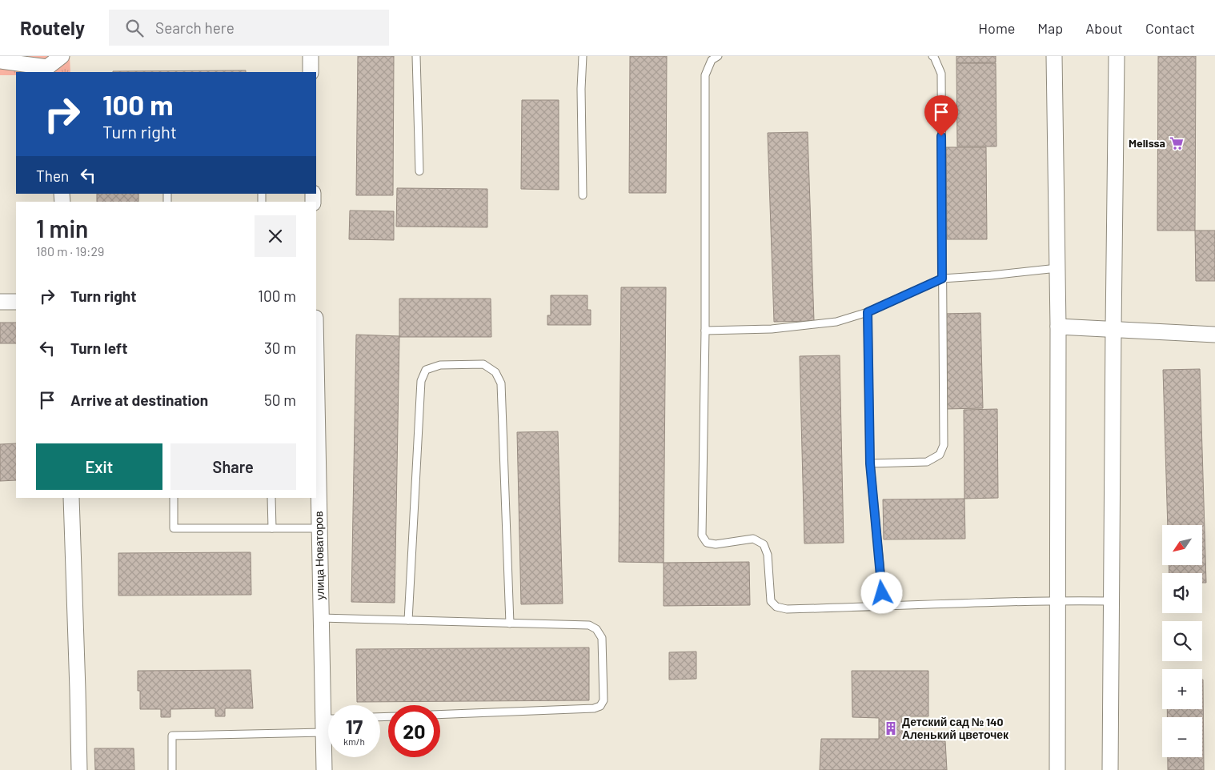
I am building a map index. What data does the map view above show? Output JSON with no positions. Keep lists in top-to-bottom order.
{
  "streets": {
    "street": ["улица Новаторов"]
  },
  "places": {
    "supermarket": ["Melissa"],
    "building": ["Детский сад № 140 Аленький цветочек"]
  },
  "north": "bottom left",
  "page": {
    "header": "Routely",
    "search": "Search here",
    "nav": [
      "Home",
      "Map",
      "About",
      "Contact"
    ],
    "turn": ["100 m", "Turn right"],
    "then": "Then",
    "heading": ["1 min", "180 m · 19:29"],
    "list": [
      {
        "name": "Turn right",
        "value": "100 m"
      },
      {
        "name": "Turn left",
        "value": "30 m"
      },
      {
        "name": "Arrive at destination",
        "value": "50 m"
      }
    ],
    "buttons": ["Exit", "Share"],
    "map_buttons": ["+", "−"],
    "speed": "17 km/h",
    "limit": "20"
  }
}
